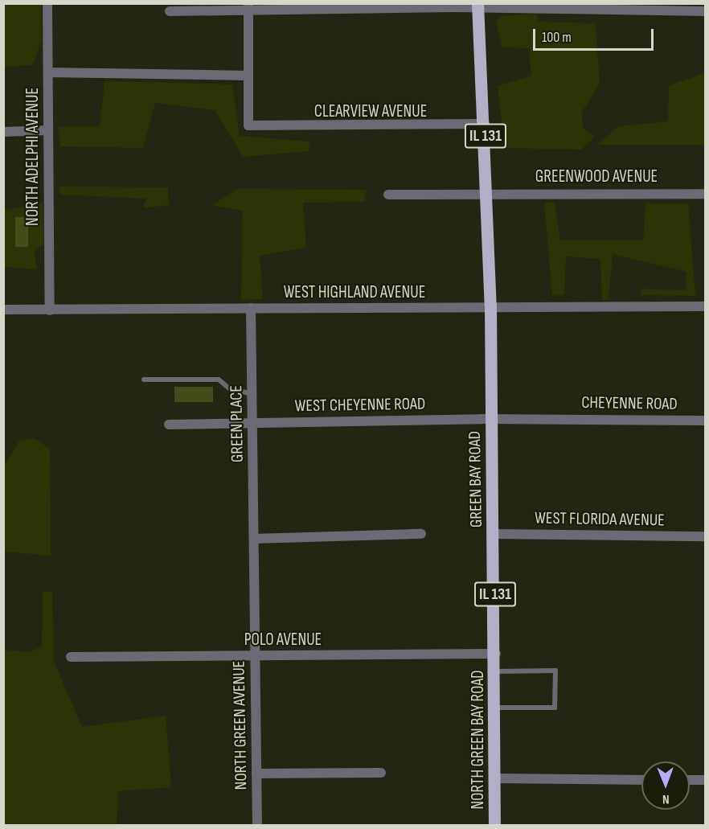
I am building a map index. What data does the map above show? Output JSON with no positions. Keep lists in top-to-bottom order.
{
  "streets": {
    "main road": ["IL 131", "GREEN BAY ROAD", "NORTH GREEN BAY ROAD"],
    "street": [
      "CLEARVIEW AVENUE",
      "NORTH ADELPHI AVENUE",
      "GREENWOOD AVENUE",
      "WEST HIGHLAND AVENUE",
      "CHEYENNE ROAD",
      "WEST CHEYENNE ROAD",
      "GREEN PLACE",
      "WEST FLORIDA AVENUE",
      "POLO AVENUE",
      "NORTH GREEN AVENUE"
    ]
  },
  "crossings": [
    ["CLEARVIEW AVENUE", "IL 131"],
    ["IL 131", "GREENWOOD AVENUE"],
    ["IL 131", "WEST HIGHLAND AVENUE"],
    ["IL 131", "GREEN BAY ROAD"],
    ["NORTH ADELPHI AVENUE", "WEST HIGHLAND AVENUE"],
    ["WEST HIGHLAND AVENUE", "GREEN PLACE"],
    ["WEST HIGHLAND AVENUE", "GREEN BAY ROAD"],
    ["CHEYENNE ROAD", "WEST CHEYENNE ROAD"],
    ["WEST CHEYENNE ROAD", "GREEN PLACE"],
    ["WEST CHEYENNE ROAD", "GREEN BAY ROAD"],
    ["GREEN PLACE", "NORTH GREEN AVENUE"],
    ["GREEN BAY ROAD", "WEST FLORIDA AVENUE"],
    ["GREEN BAY ROAD", "POLO AVENUE"],
    ["GREEN BAY ROAD", "NORTH GREEN BAY ROAD"],
    ["POLO AVENUE", "NORTH GREEN AVENUE"],
    ["POLO AVENUE", "NORTH GREEN BAY ROAD"]
  ],
  "scale_bar": "100 m",
  "north": "bottom"
}
